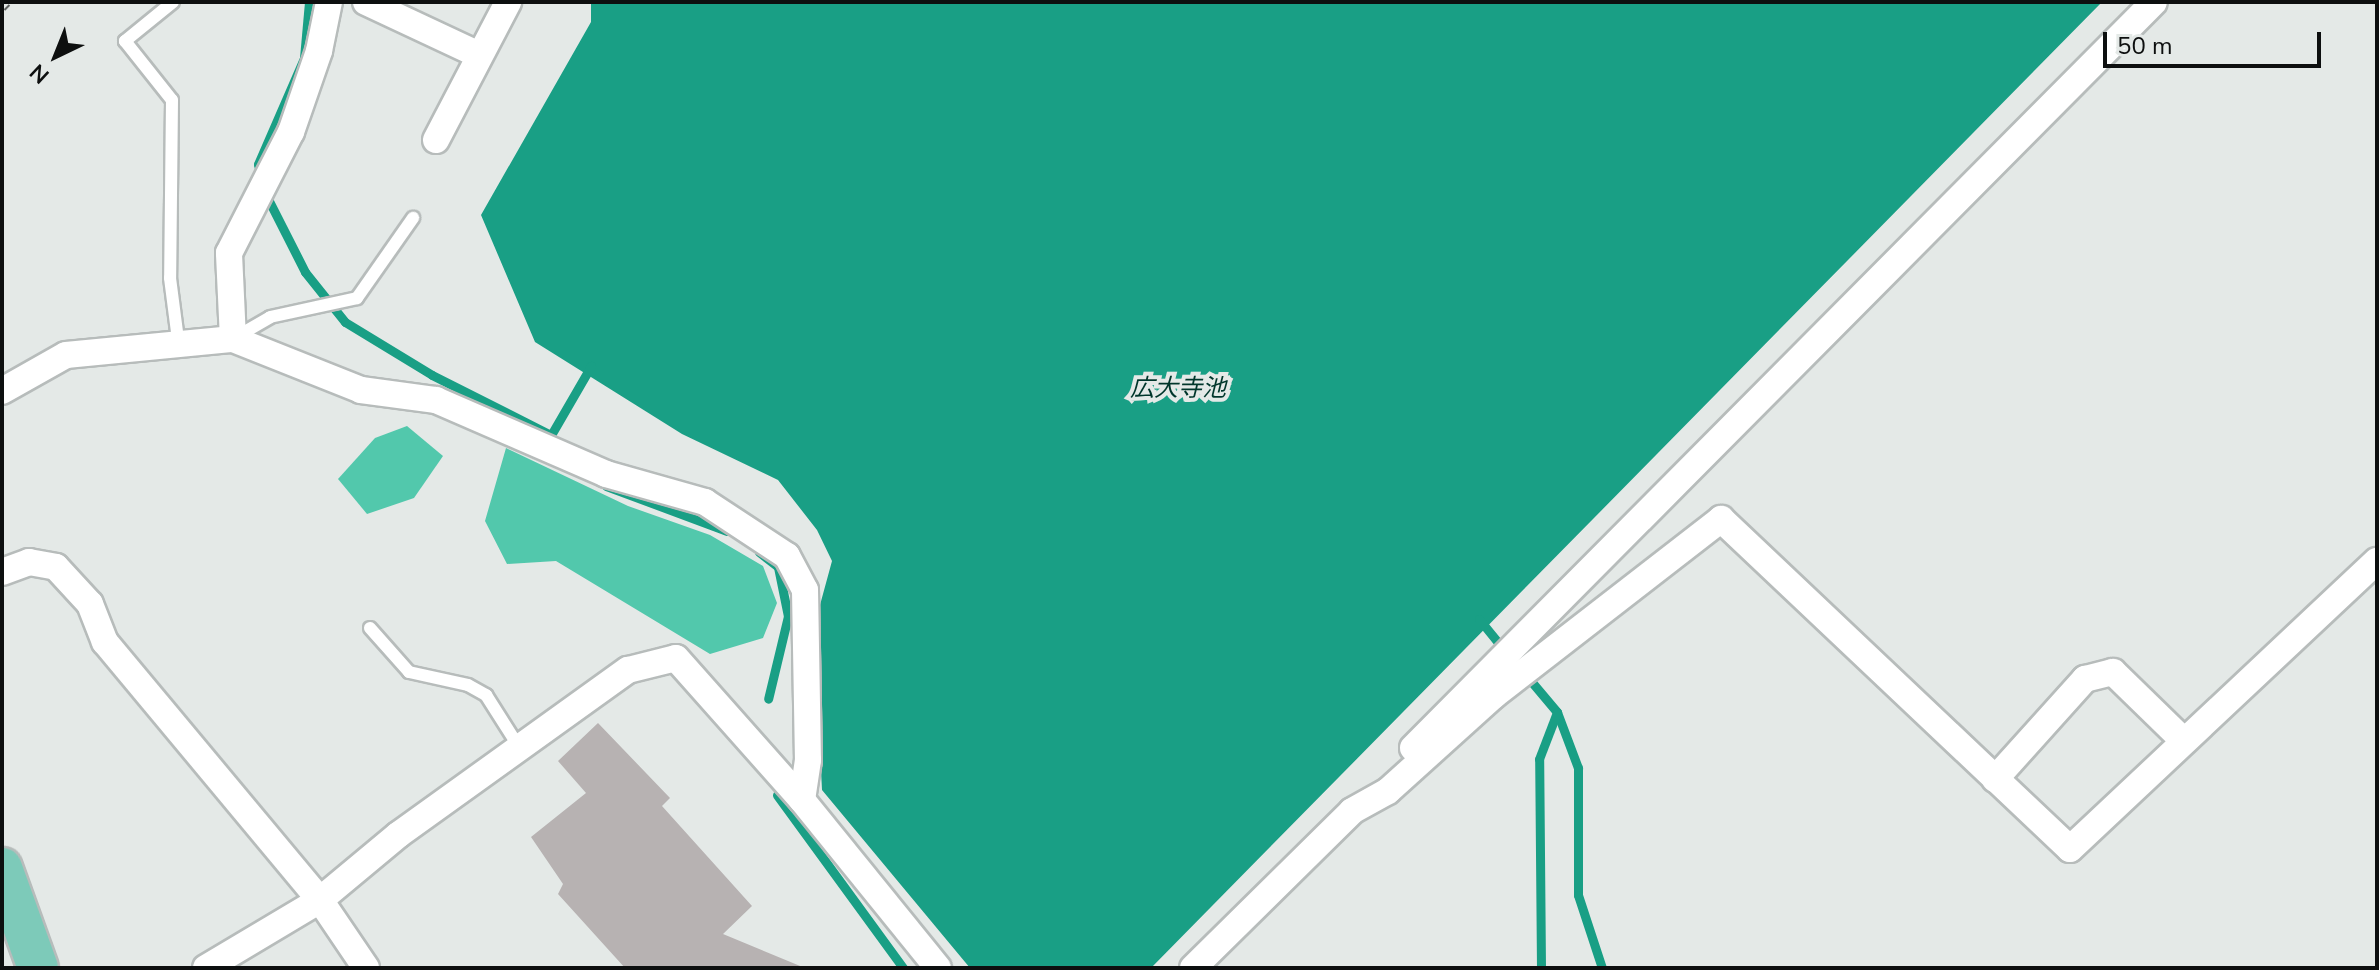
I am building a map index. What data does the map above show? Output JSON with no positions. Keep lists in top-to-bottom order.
{
  "water": ["広大寺池"],
  "scale_bar": "50 m",
  "north": "bottom left"
}
